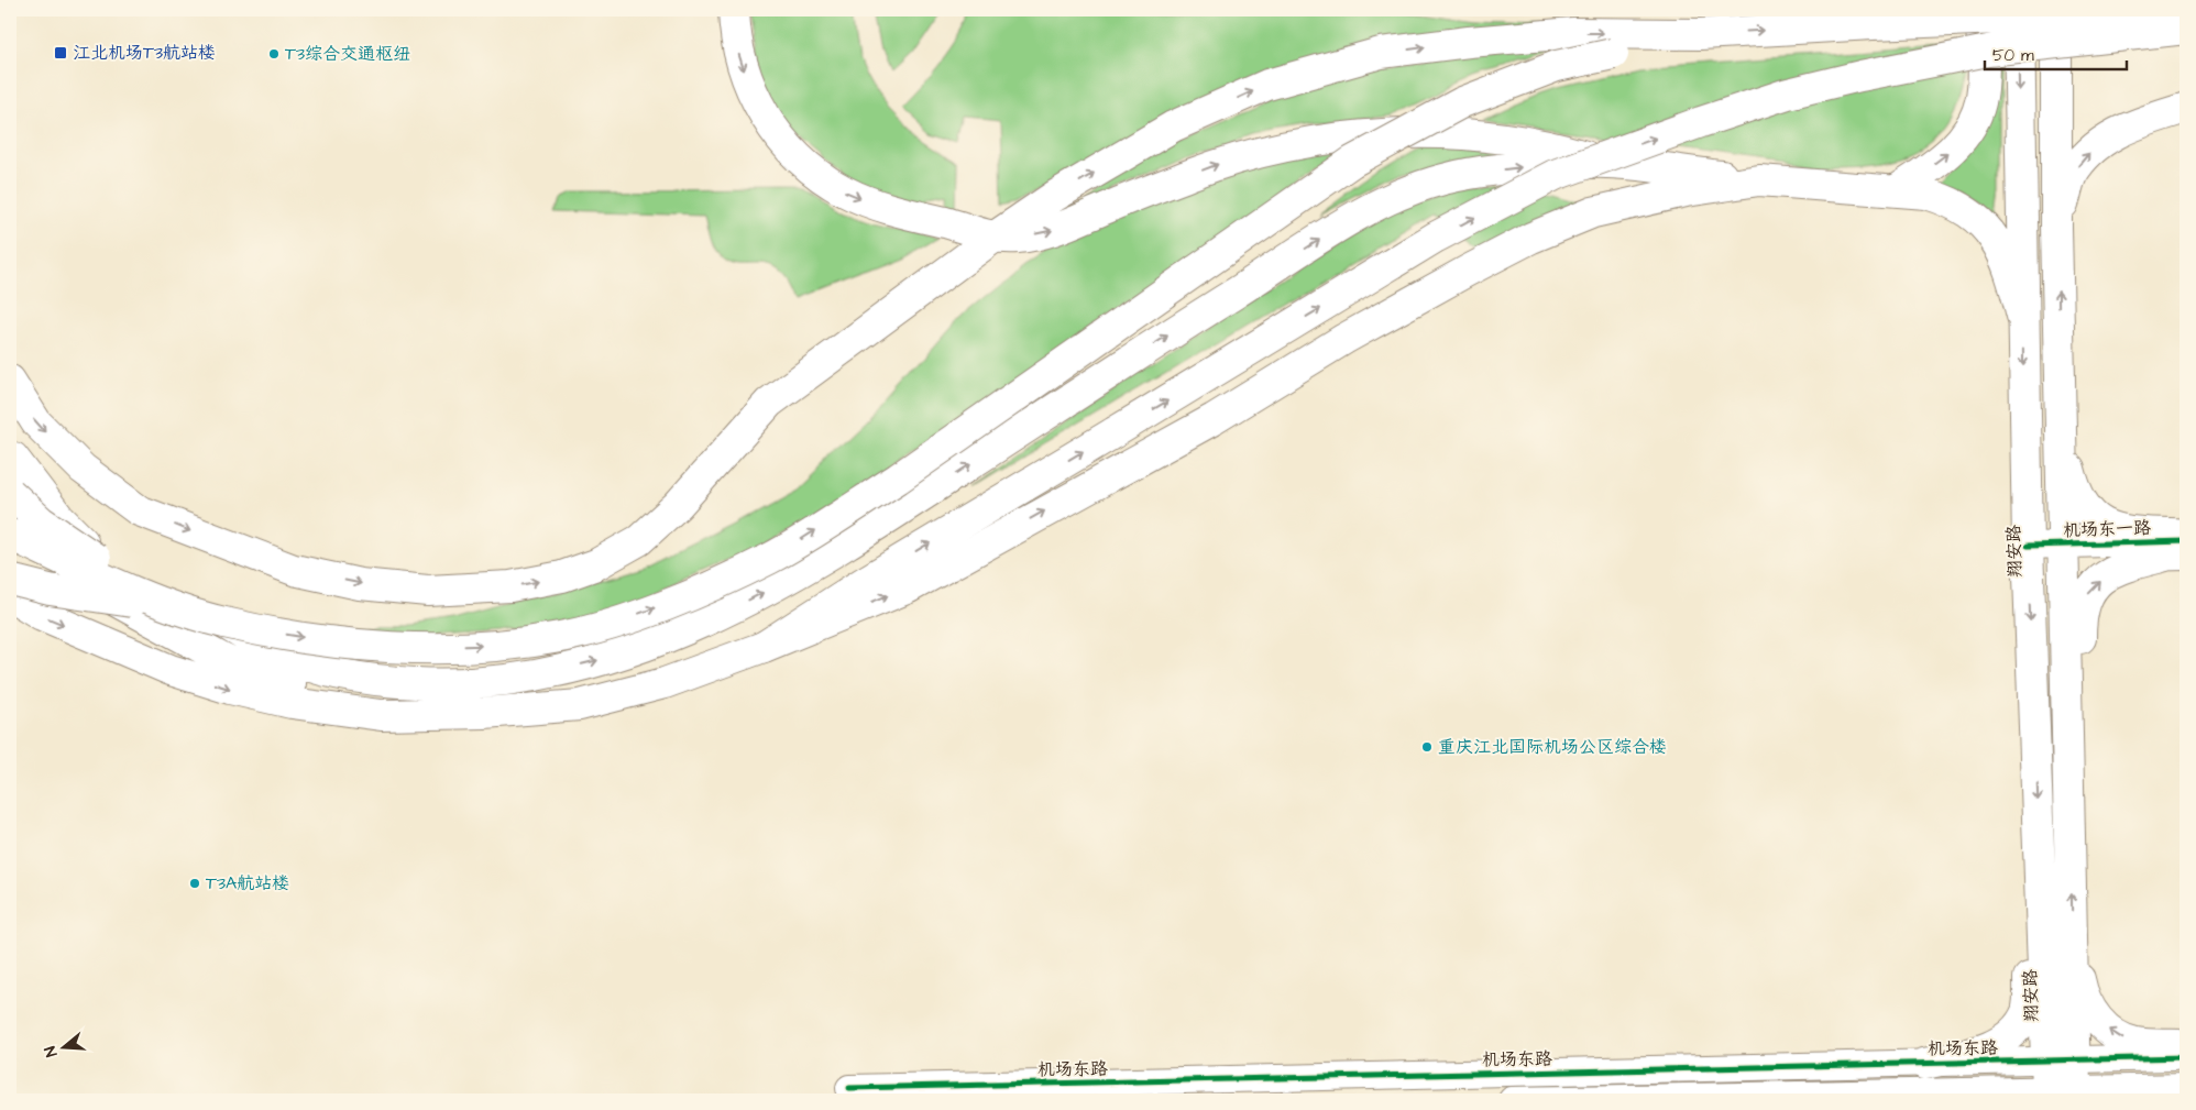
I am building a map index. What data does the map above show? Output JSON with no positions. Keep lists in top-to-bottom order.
{
  "streets": {
    "main road": ["翔安路"],
    "street": ["机场东一路", "机场东路"]
  },
  "crossings": [
    ["机场东一路", "翔安路"],
    ["翔安路", "机场东路"]
  ],
  "places": {
    "transit": ["江北机场T3航站楼"],
    "other": ["T3综合交通枢纽", "重庆江北国际机场公区综合楼", "T3A航站楼"]
  },
  "scale_bar": "50 m",
  "north": "left"
}
